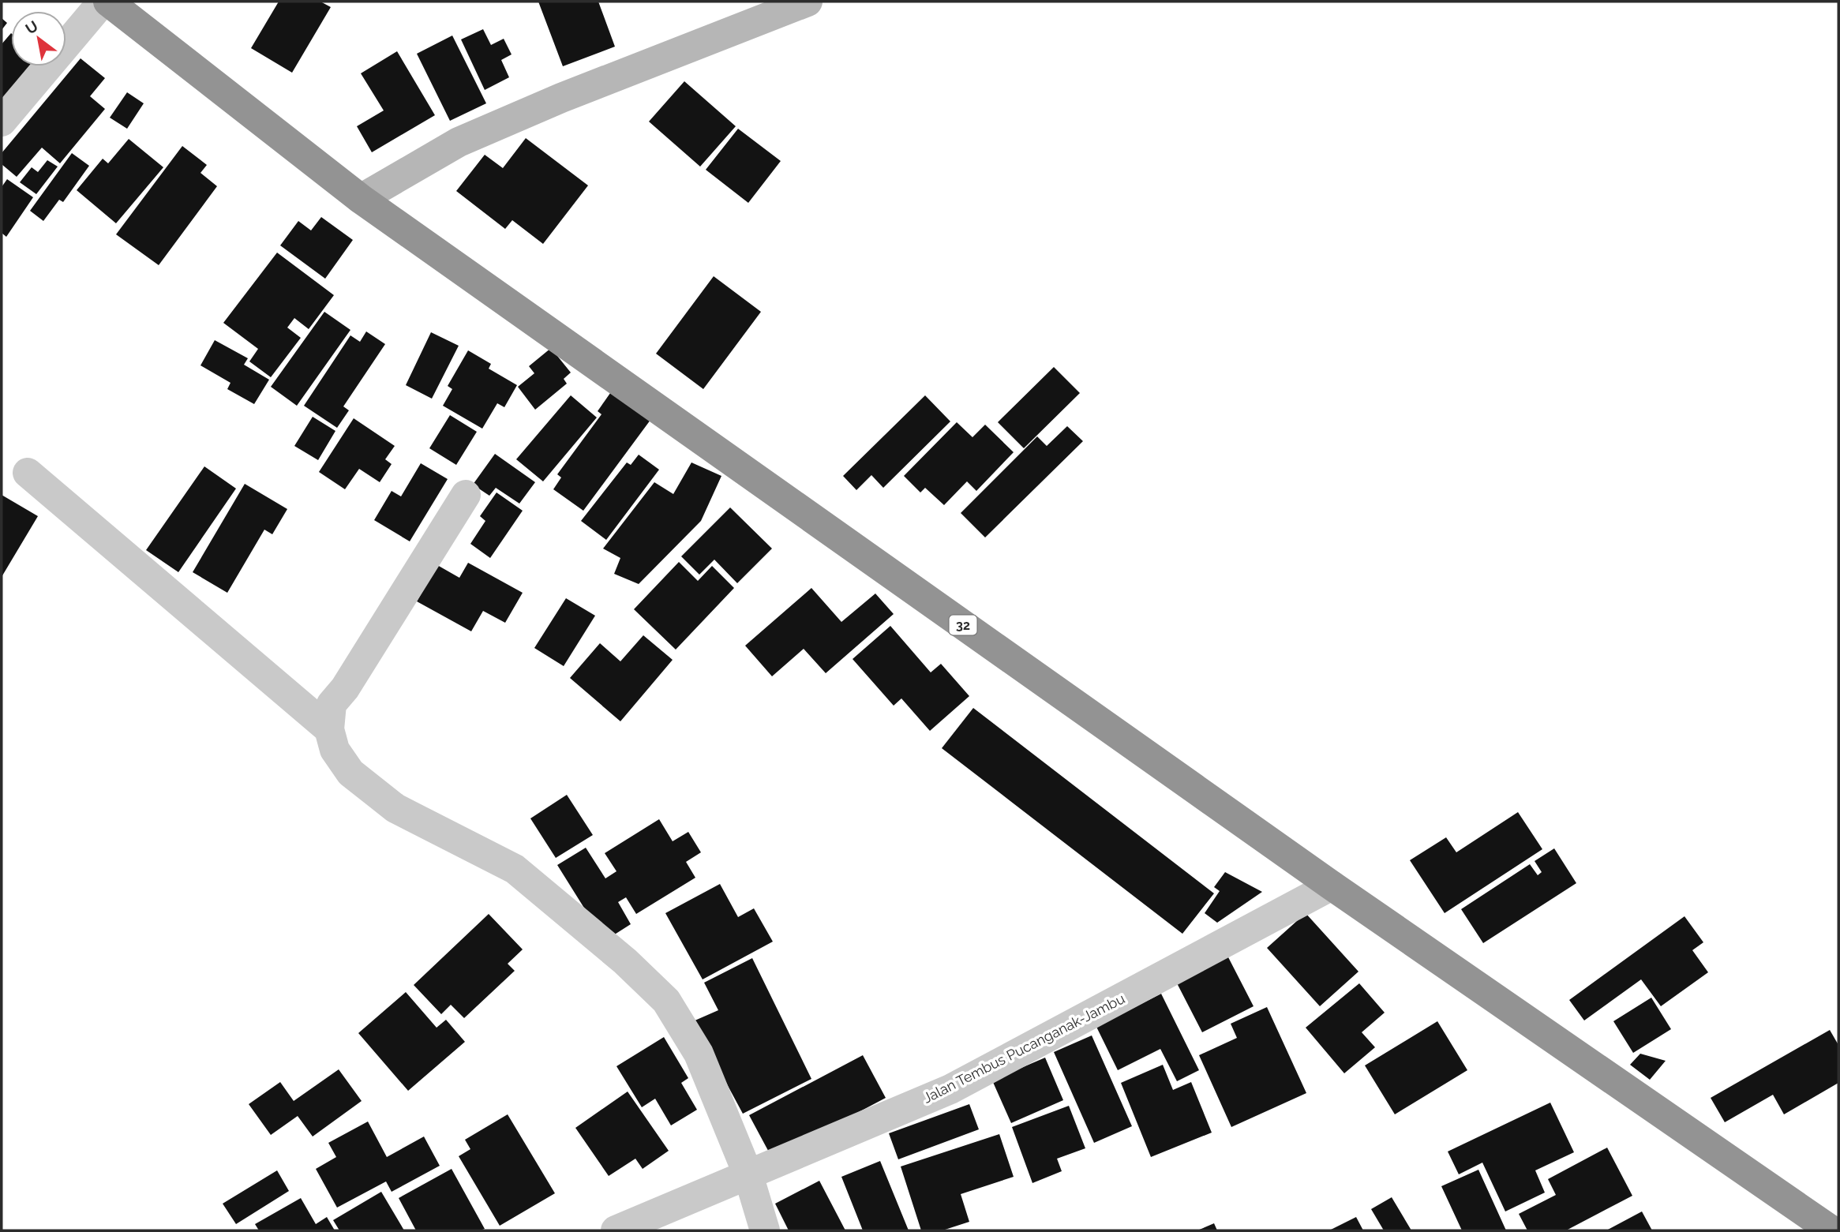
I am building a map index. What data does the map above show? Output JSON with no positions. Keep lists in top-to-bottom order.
{
  "streets": {
    "highway": ["32"],
    "street": ["Jalan Tembus Pucanganak-Jambu"]
  },
  "crossings": [
    ["32", "Jalan Tembus Pucanganak-Jambu"]
  ],
  "north": "top left"
}
